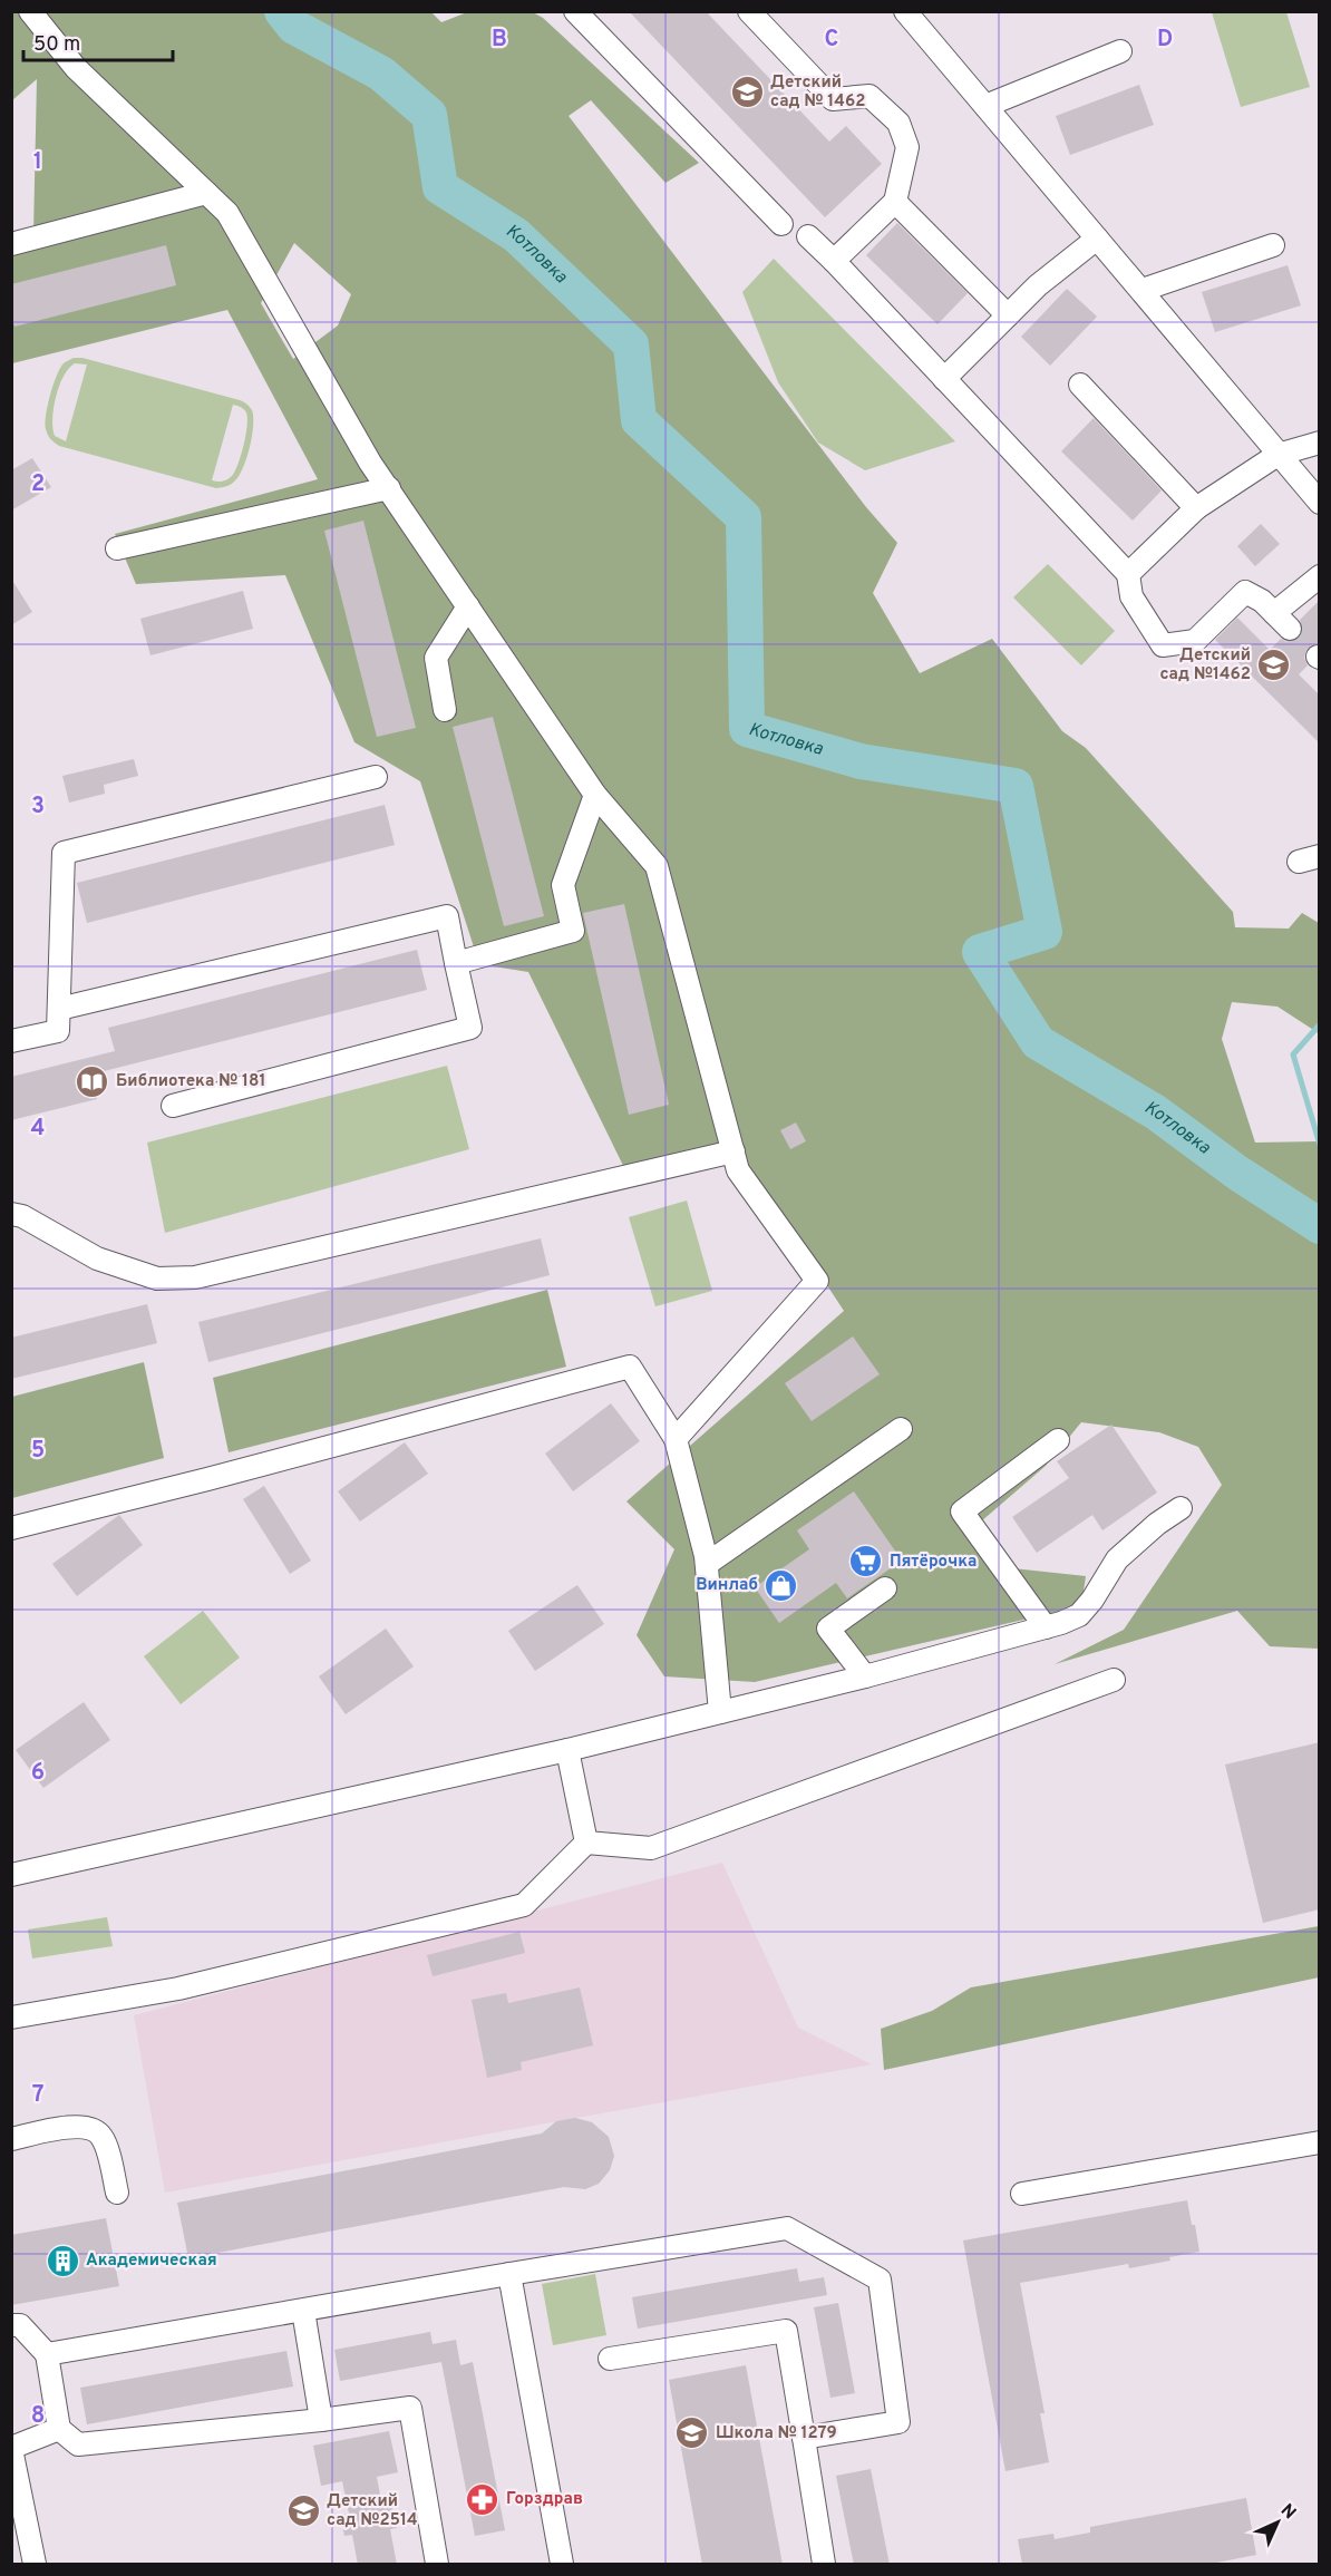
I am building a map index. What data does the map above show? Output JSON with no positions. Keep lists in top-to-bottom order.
{
  "water": ["Котловка"],
  "places": {
    "school or university": [
      "Детский сад № 1462",
      "Детский сад №1462",
      "Школа № 1279",
      "Детский сад №2514"
    ],
    "library": ["Библиотека № 181"],
    "supermarket": ["Пятёрочка"],
    "shop": ["Винлаб"],
    "building": ["Академическая"],
    "pharmacy": ["Горздрав"]
  },
  "scale_bar": "50 m",
  "north": "top right",
  "grid": {
    "columns": ["B", "C", "D"],
    "rows": [
      "1",
      "2",
      "3",
      "4",
      "5",
      "6",
      "7",
      "8"
    ]
  }
}
